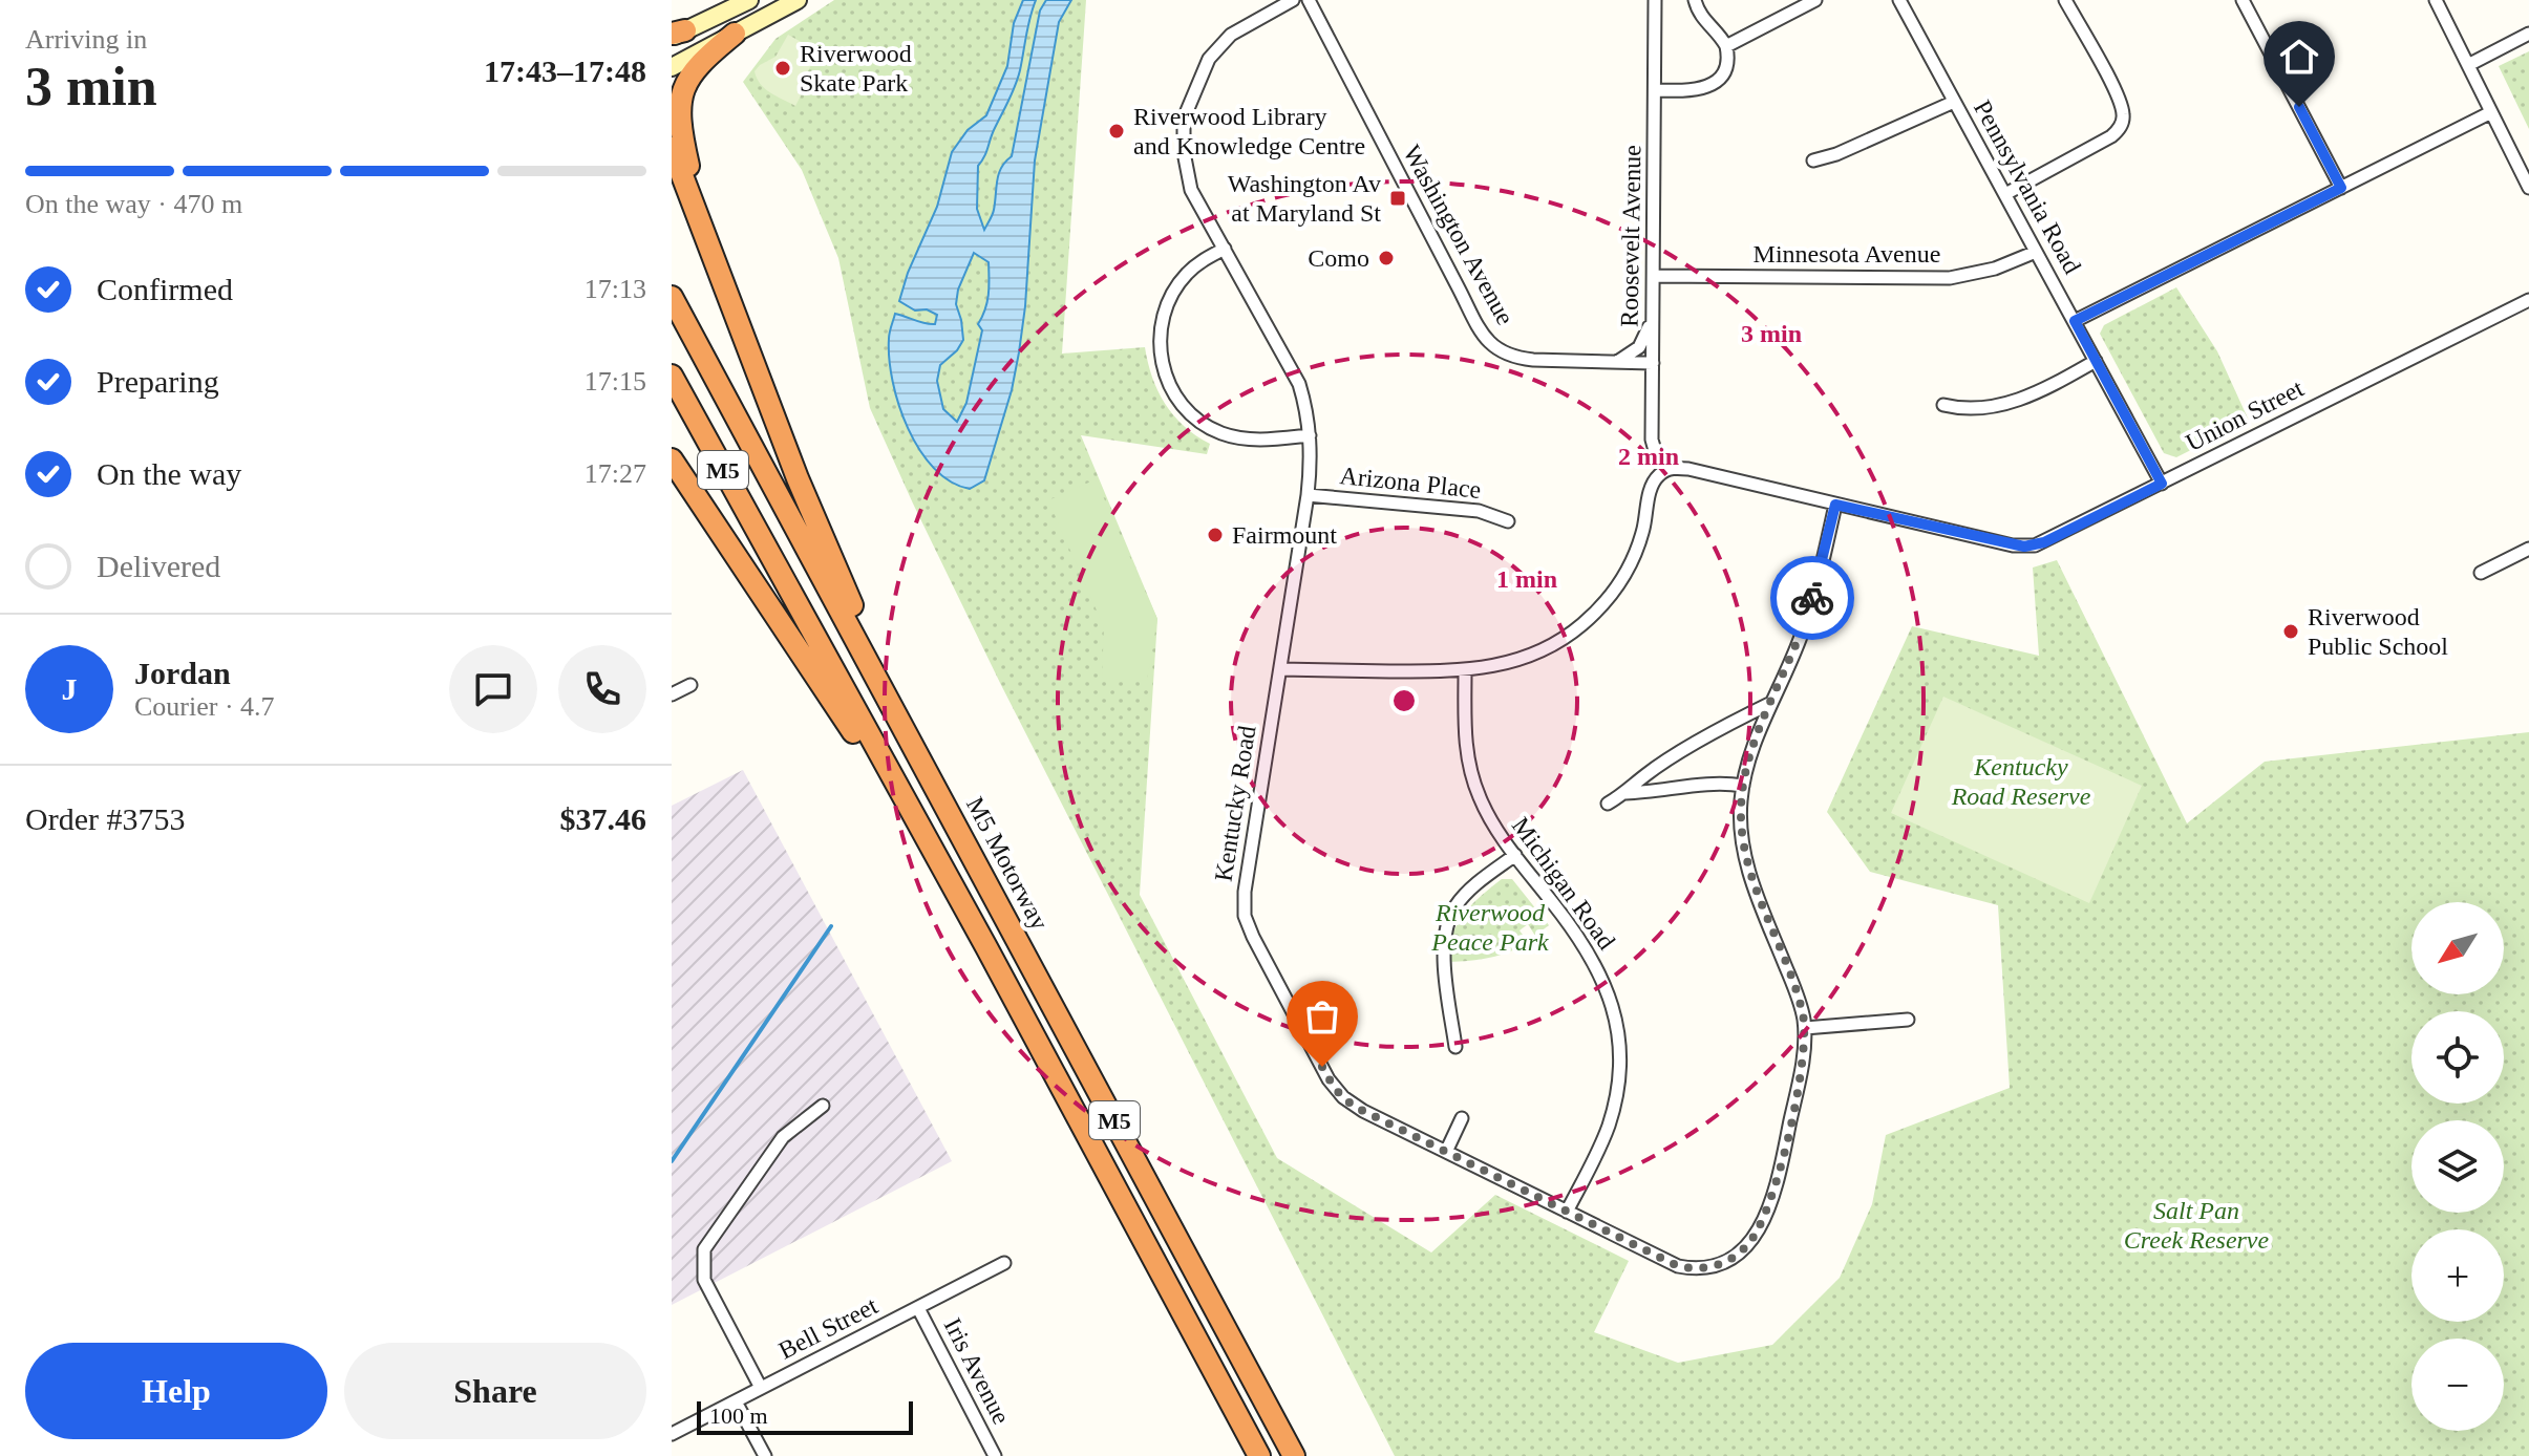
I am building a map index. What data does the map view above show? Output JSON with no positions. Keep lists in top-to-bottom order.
{
  "streets": {
    "highway": ["M5", "M5 Motorway"],
    "street": [
      "Pennsylvania Road",
      "Washington Avenue",
      "Roosevelt Avenue",
      "Minnesota Avenue",
      "Union Street",
      "Arizona Place",
      "Kentucky Road",
      "Michigan Road",
      "Bell Street",
      "Iris Avenue"
    ]
  },
  "crossings": [
    ["Pennsylvania Road", "Minnesota Avenue"],
    ["Pennsylvania Road", "Union Street"],
    ["Washington Avenue", "Roosevelt Avenue"],
    ["Roosevelt Avenue", "Minnesota Avenue"],
    ["Roosevelt Avenue", "Union Street"],
    ["Union Street", "Kentucky Road"],
    ["Arizona Place", "Kentucky Road"],
    ["Kentucky Road", "Michigan Road"],
    ["Bell Street", "Iris Avenue"]
  ],
  "parks": ["Kentucky Road Reserve", "Riverwood Peace Park", "Salt Pan Creek Reserve"],
  "places": {
    "other": [
      "Riverwood Skate Park",
      "Riverwood Library and Knowledge Centre",
      "Como",
      "Fairmount",
      "Riverwood Public School"
    ],
    "transit": ["Washington Av at Maryland St"]
  },
  "scale_bar": "100 m",
  "north": "bottom left",
  "page": {
    "heading": ["3 min", "Arriving in", "17:43–17:48"],
    "panel": [
      "Jordan",
      "Courier · 4.7",
      "Order #3753",
      "$37.46"
    ],
    "bar": "On the way · 470 m",
    "list": [
      ["Confirmed", "17:13"],
      ["Preparing", "17:15"],
      ["On the way", "17:27"],
      "Delivered"
    ],
    "round": "J",
    "map_buttons": ["+", "−"],
    "buttons": ["Help", "Share"],
    "scale": "100 m"
  },
  "rings": ["3 min", "2 min", "1 min"]
}
